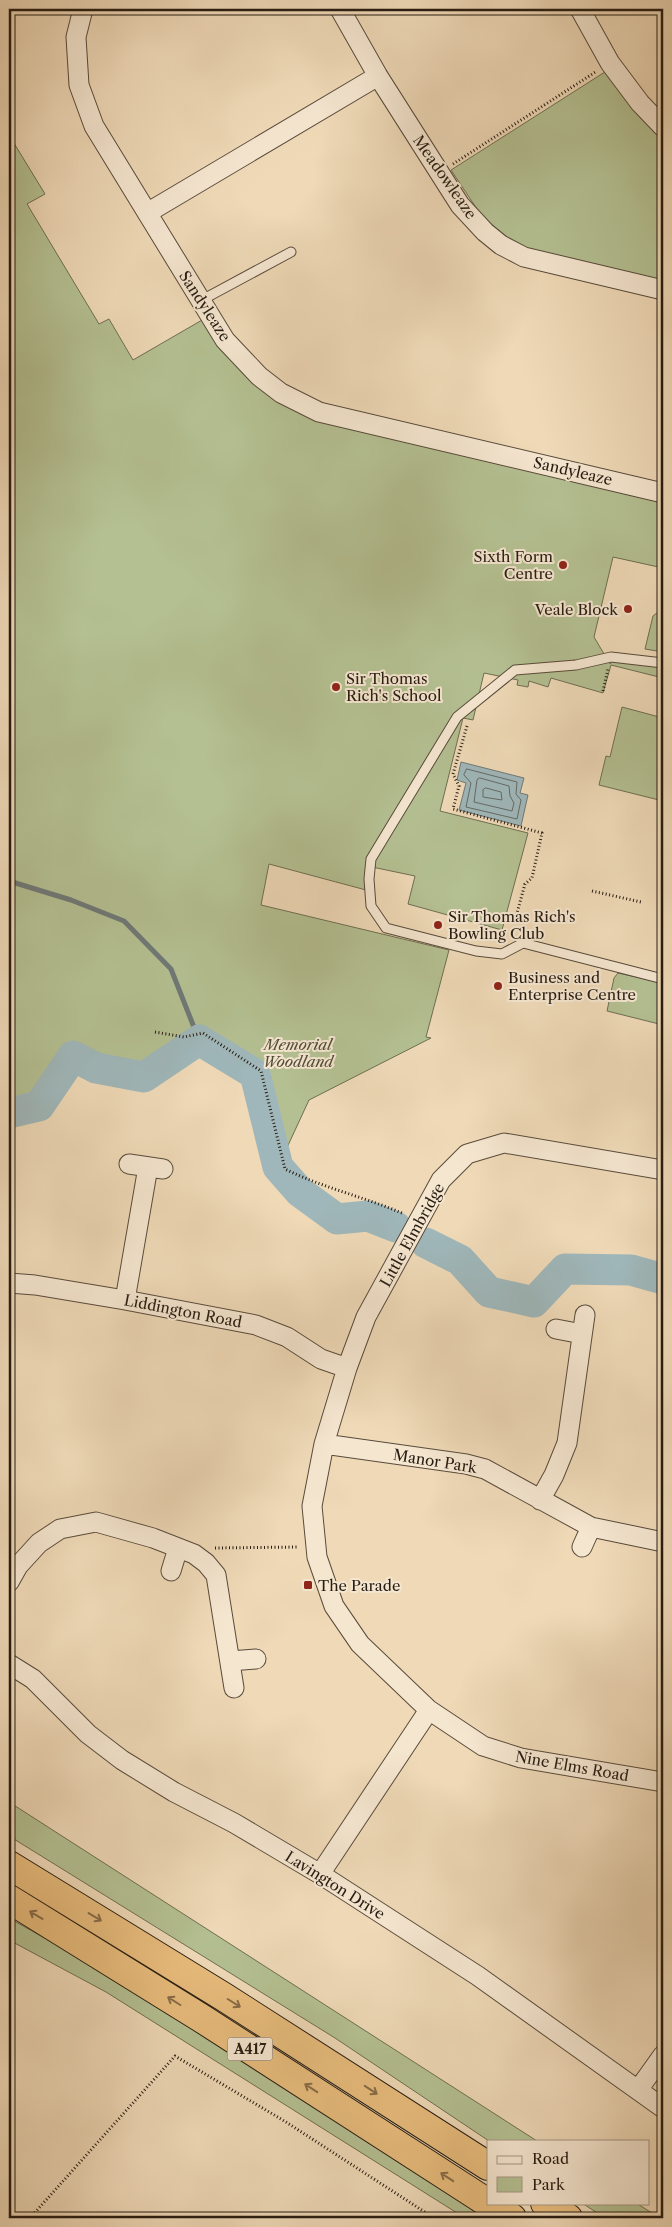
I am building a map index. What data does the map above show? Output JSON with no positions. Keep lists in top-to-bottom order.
{
  "streets": {
    "highway": ["A417"],
    "street": [
      "Meadowleaze",
      "Sandyleaze",
      "Little Elmbridge",
      "Liddington Road",
      "Manor Park",
      "Nine Elms Road",
      "Lavington Drive"
    ]
  },
  "crossings": [
    ["Little Elmbridge", "Liddington Road"],
    ["Little Elmbridge", "Nine Elms Road"],
    ["Liddington Road", "Nine Elms Road"],
    ["Manor Park", "Nine Elms Road"]
  ],
  "parks": ["Memorial Woodland"],
  "places": {
    "other": [
      "Sixth Form Centre",
      "Veale Block",
      "Sir Thomas Rich's School",
      "Sir Thomas Rich's Bowling Club",
      "Business and Enterprise Centre"
    ],
    "transit": ["The Parade"]
  },
  "legend": ["Road", "Park"]
}
